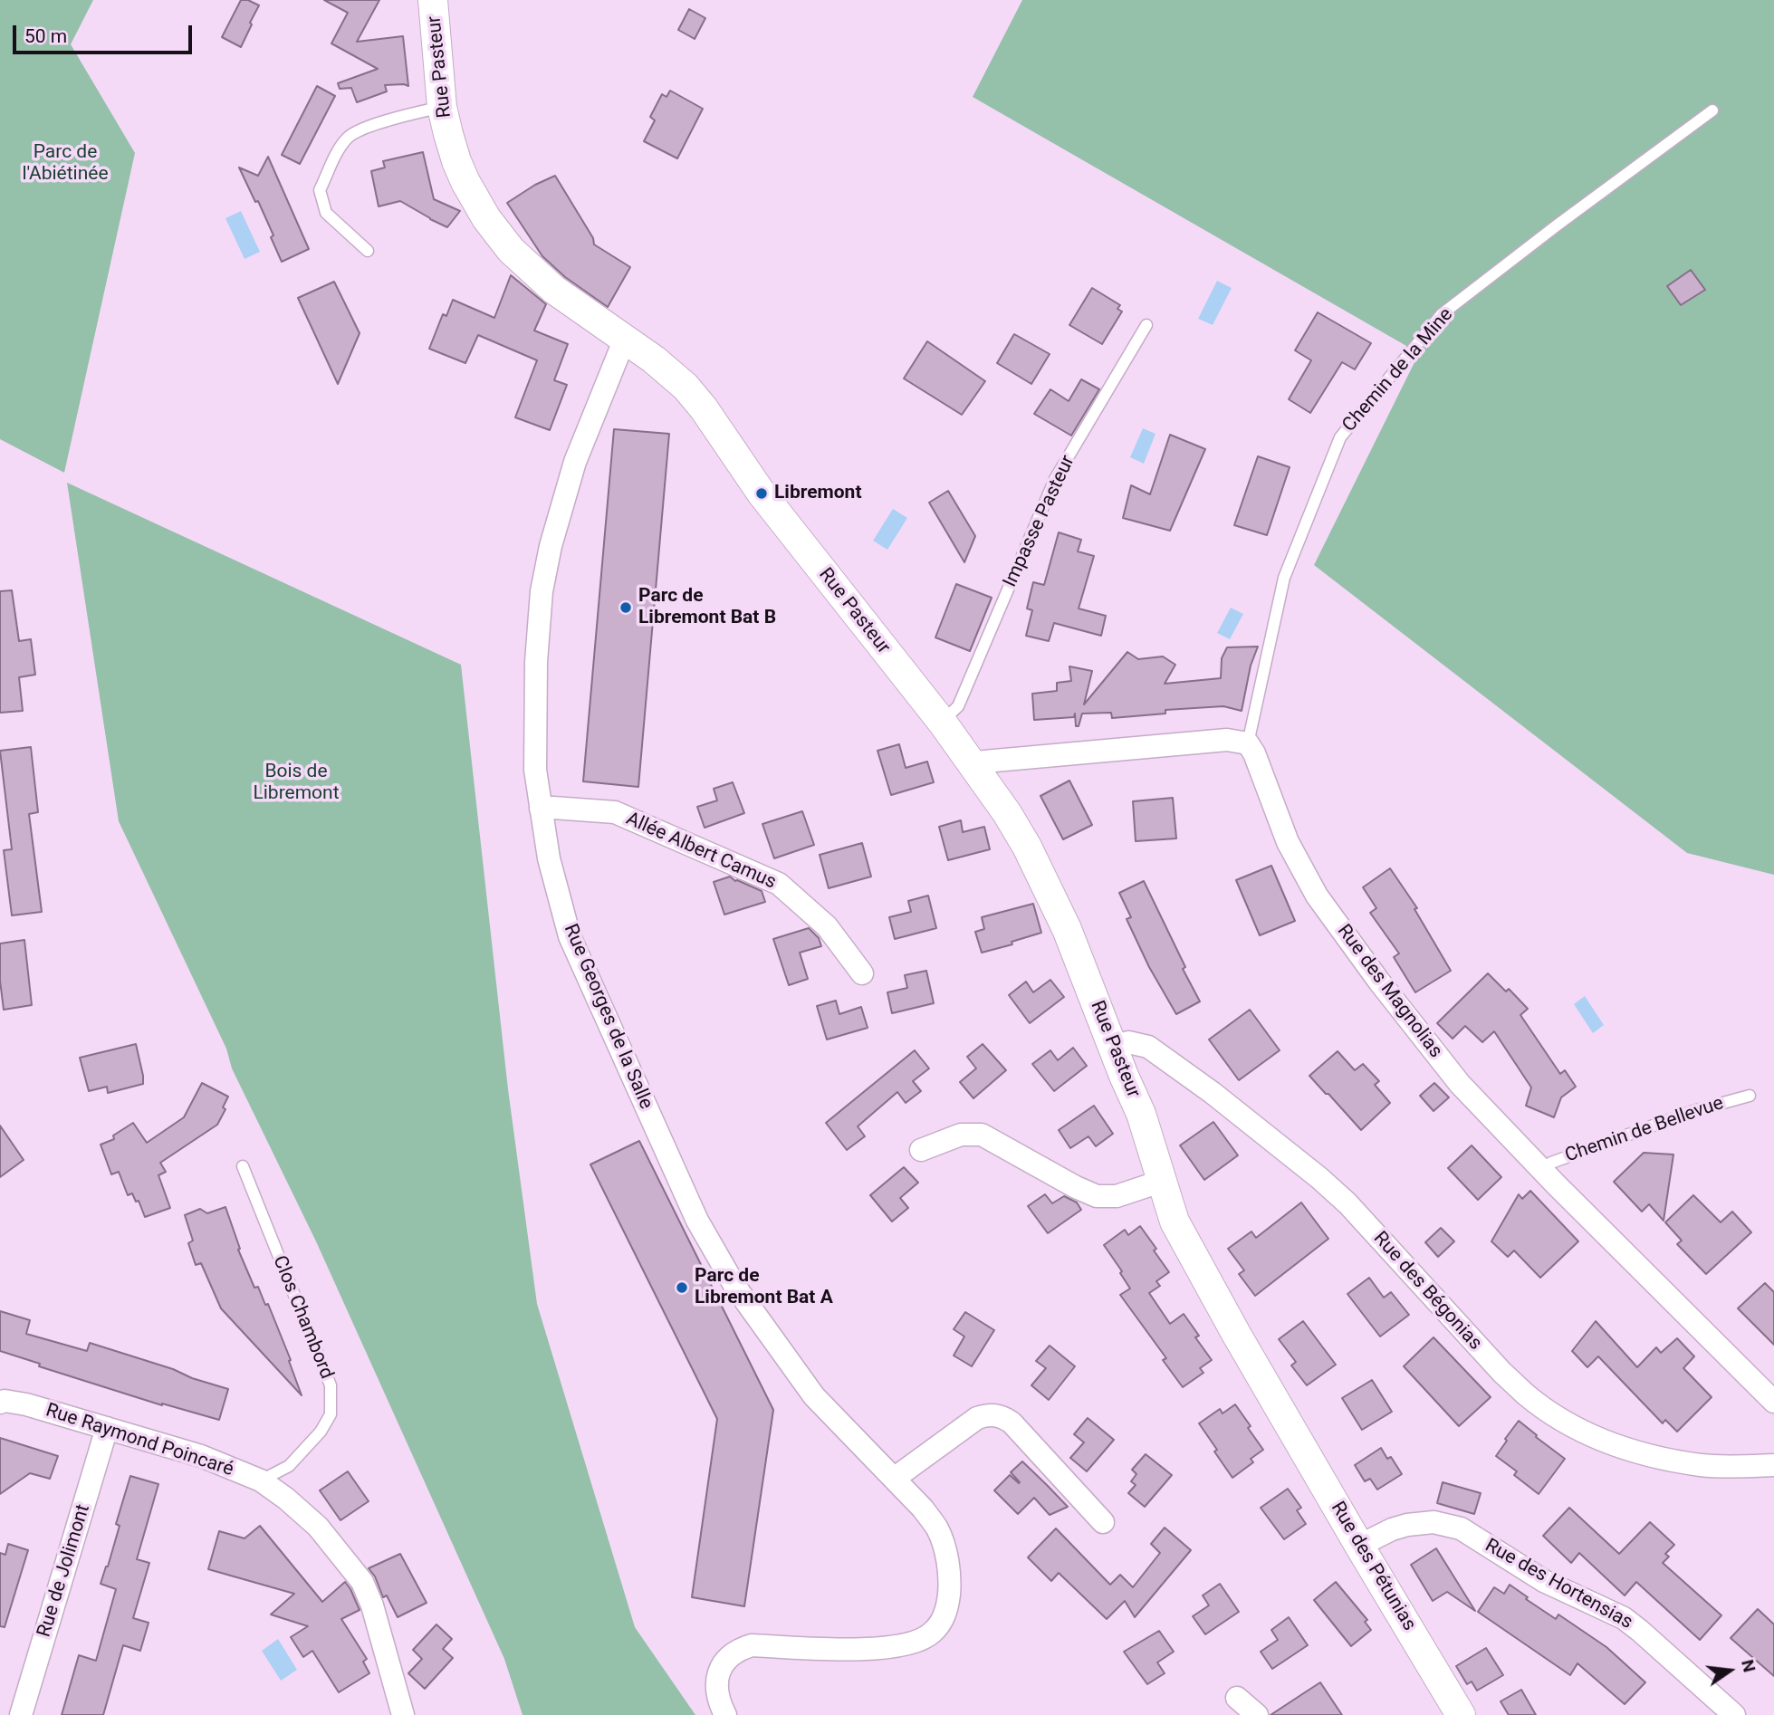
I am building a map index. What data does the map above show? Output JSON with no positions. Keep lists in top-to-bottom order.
{
  "streets": {
    "street": [
      "Rue Pasteur",
      "Allée Albert Camus",
      "Rue des Magnolias",
      "Rue Georges de la Salle",
      "Rue des Bégonias",
      "Rue Raymond Poincaré",
      "Rue des Pétunias",
      "Rue de Jolimont",
      "Rue des Hortensias"
    ],
    "lane": [
      "Chemin de la Mine",
      "Impasse Pasteur",
      "Chemin de Bellevue",
      "Clos Chambord"
    ]
  },
  "crossings": [
    ["Rue Pasteur", "Impasse Pasteur"],
    ["Rue Pasteur", "Rue Georges de la Salle"],
    ["Rue Pasteur", "Rue des Bégonias"],
    ["Rue Pasteur", "Rue des Pétunias"],
    ["Chemin de la Mine", "Rue des Magnolias"],
    ["Allée Albert Camus", "Rue Georges de la Salle"],
    ["Rue des Magnolias", "Chemin de Bellevue"],
    ["Clos Chambord", "Rue Raymond Poincaré"],
    ["Rue Raymond Poincaré", "Rue de Jolimont"],
    ["Rue des Pétunias", "Rue des Hortensias"]
  ],
  "parks": ["Parc de l'Abiétinée", "Bois de Libremont"],
  "places": ["Libremont", "Parc de Libremont Bat B", "Parc de Libremont Bat A"],
  "scale_bar": "50 m",
  "north": "right"
}
